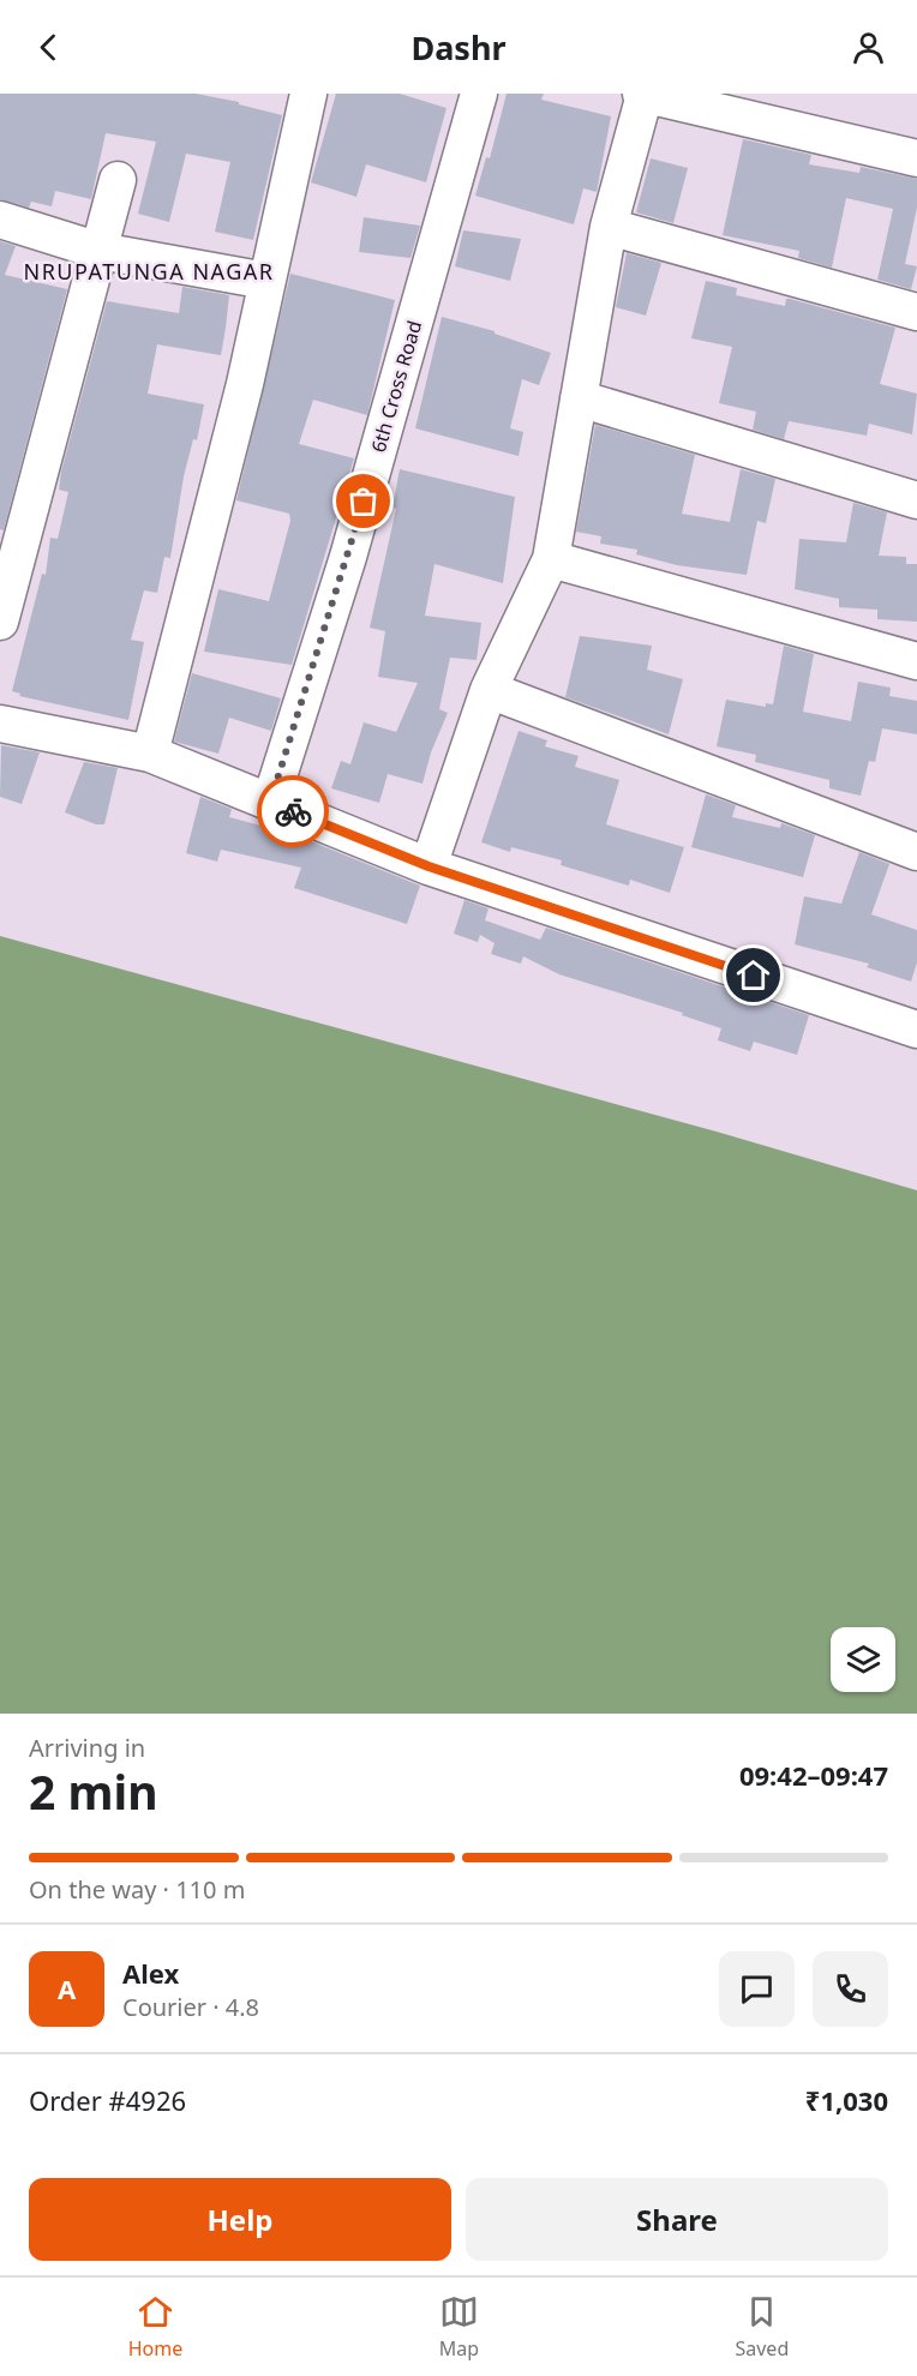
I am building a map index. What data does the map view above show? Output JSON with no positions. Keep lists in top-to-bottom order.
{
  "streets": {
    "street": ["6th Cross Road"]
  },
  "districts": ["NRUPATUNGA NAGAR"],
  "page": {
    "header": "Dashr",
    "heading": ["2 min", "Arriving in", "09:42–09:47"],
    "panel": [
      "Alex",
      "Courier · 4.8",
      "Order #4926",
      "₹1,030"
    ],
    "bar": "On the way · 110 m",
    "round": "A",
    "buttons": ["Help", "Share"],
    "tabs": ["Home", "Map", "Saved"]
  }
}
